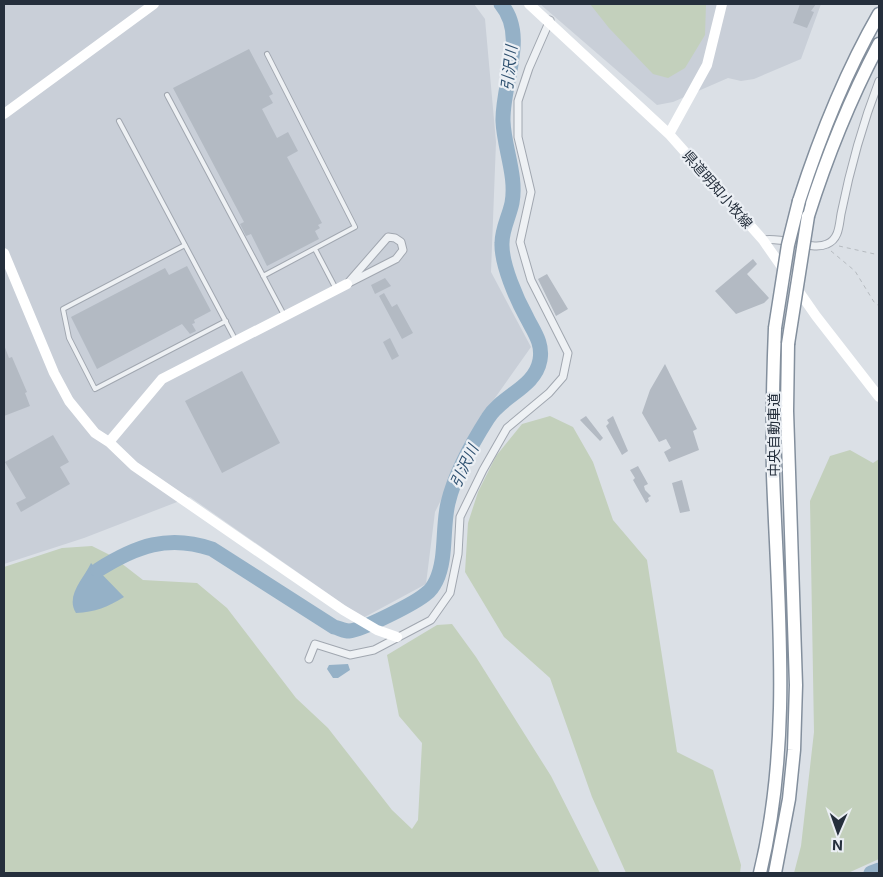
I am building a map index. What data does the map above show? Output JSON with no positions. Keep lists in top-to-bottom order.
{
  "streets": {
    "highway": ["中央自動車道"],
    "street": ["県道明知小牧線"]
  },
  "water": ["引沢川"],
  "north": "bottom"
}
